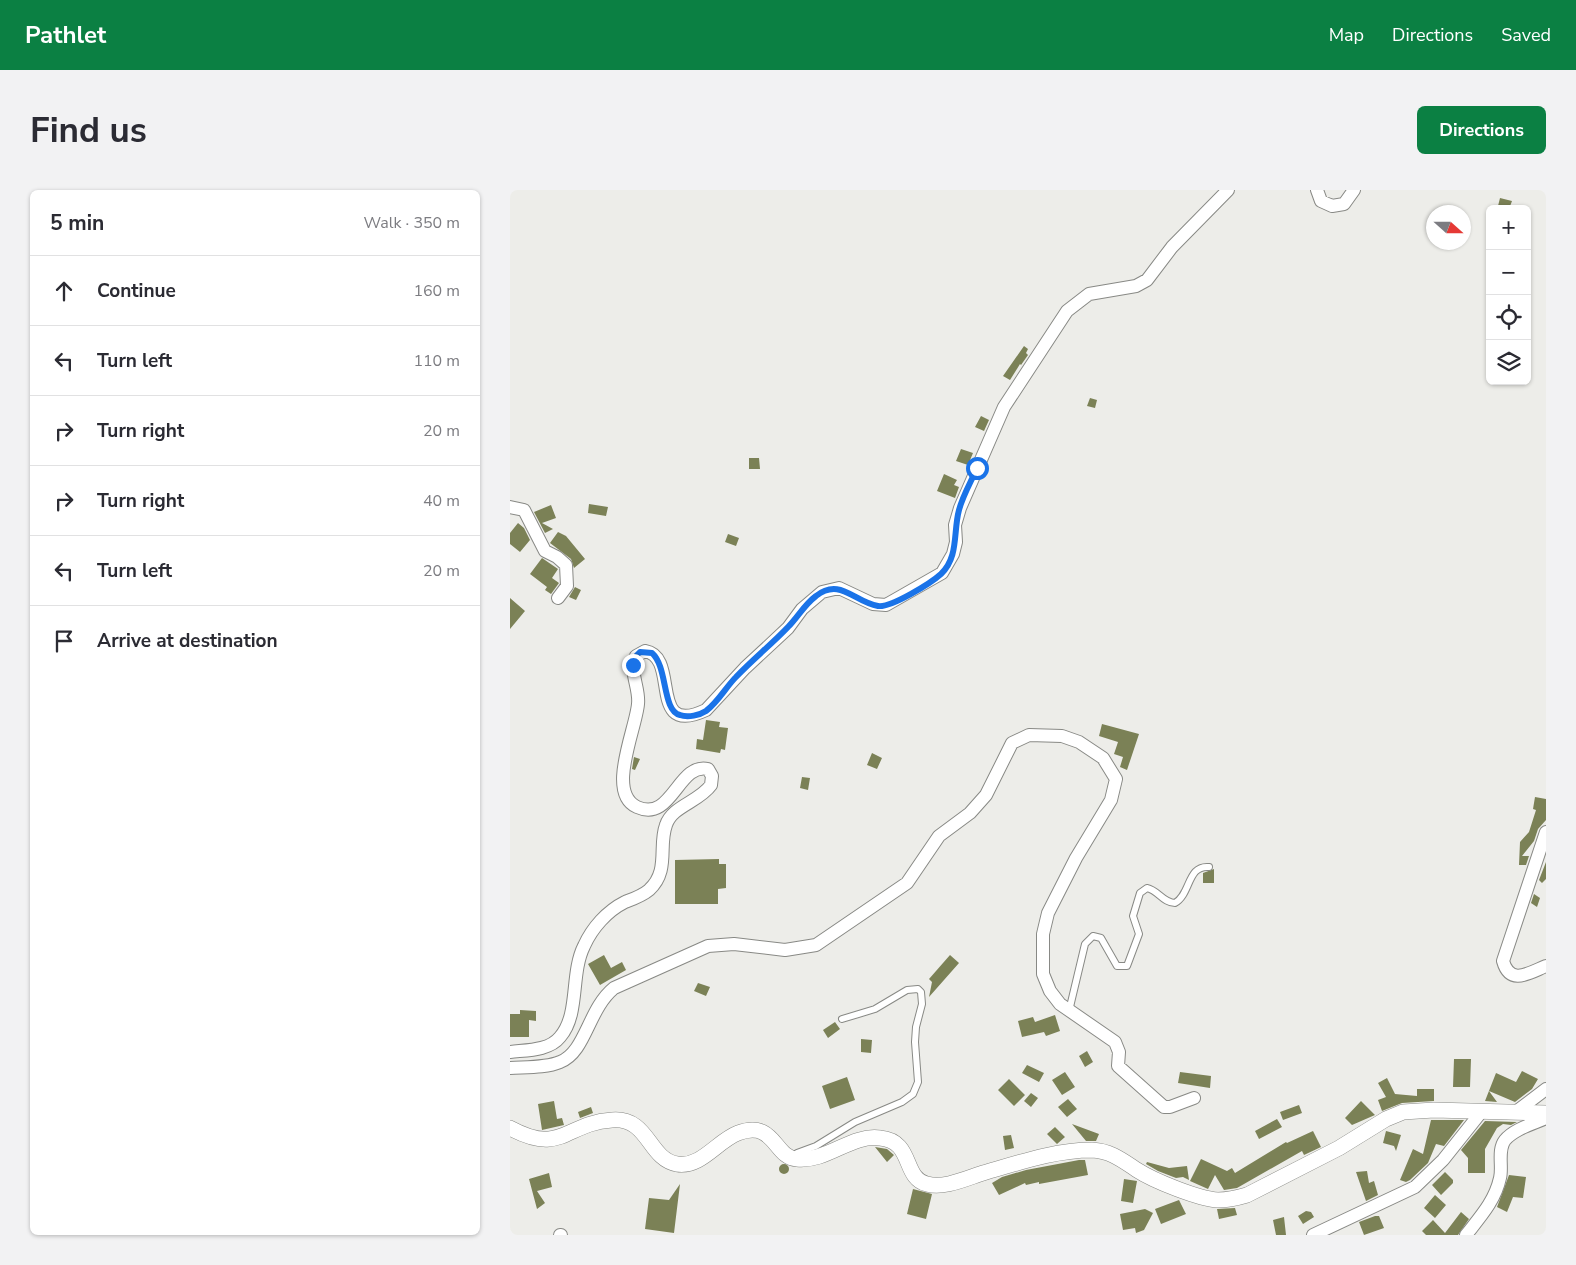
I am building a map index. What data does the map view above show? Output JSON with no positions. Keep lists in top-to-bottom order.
{
  "north": "right",
  "page": {
    "header": "Pathlet",
    "nav": ["Map", "Directions", "Saved"],
    "buttons": "Directions",
    "title": "Find us",
    "heading": ["5 min", "Walk · 350 m"],
    "map_buttons": ["+", "−"],
    "list": [
      ["Continue", "160 m"],
      ["Turn left", "110 m"],
      ["Turn right", "20 m"],
      ["Turn right", "40 m"],
      ["Turn left", "20 m"],
      "Arrive at destination"
    ]
  }
}
